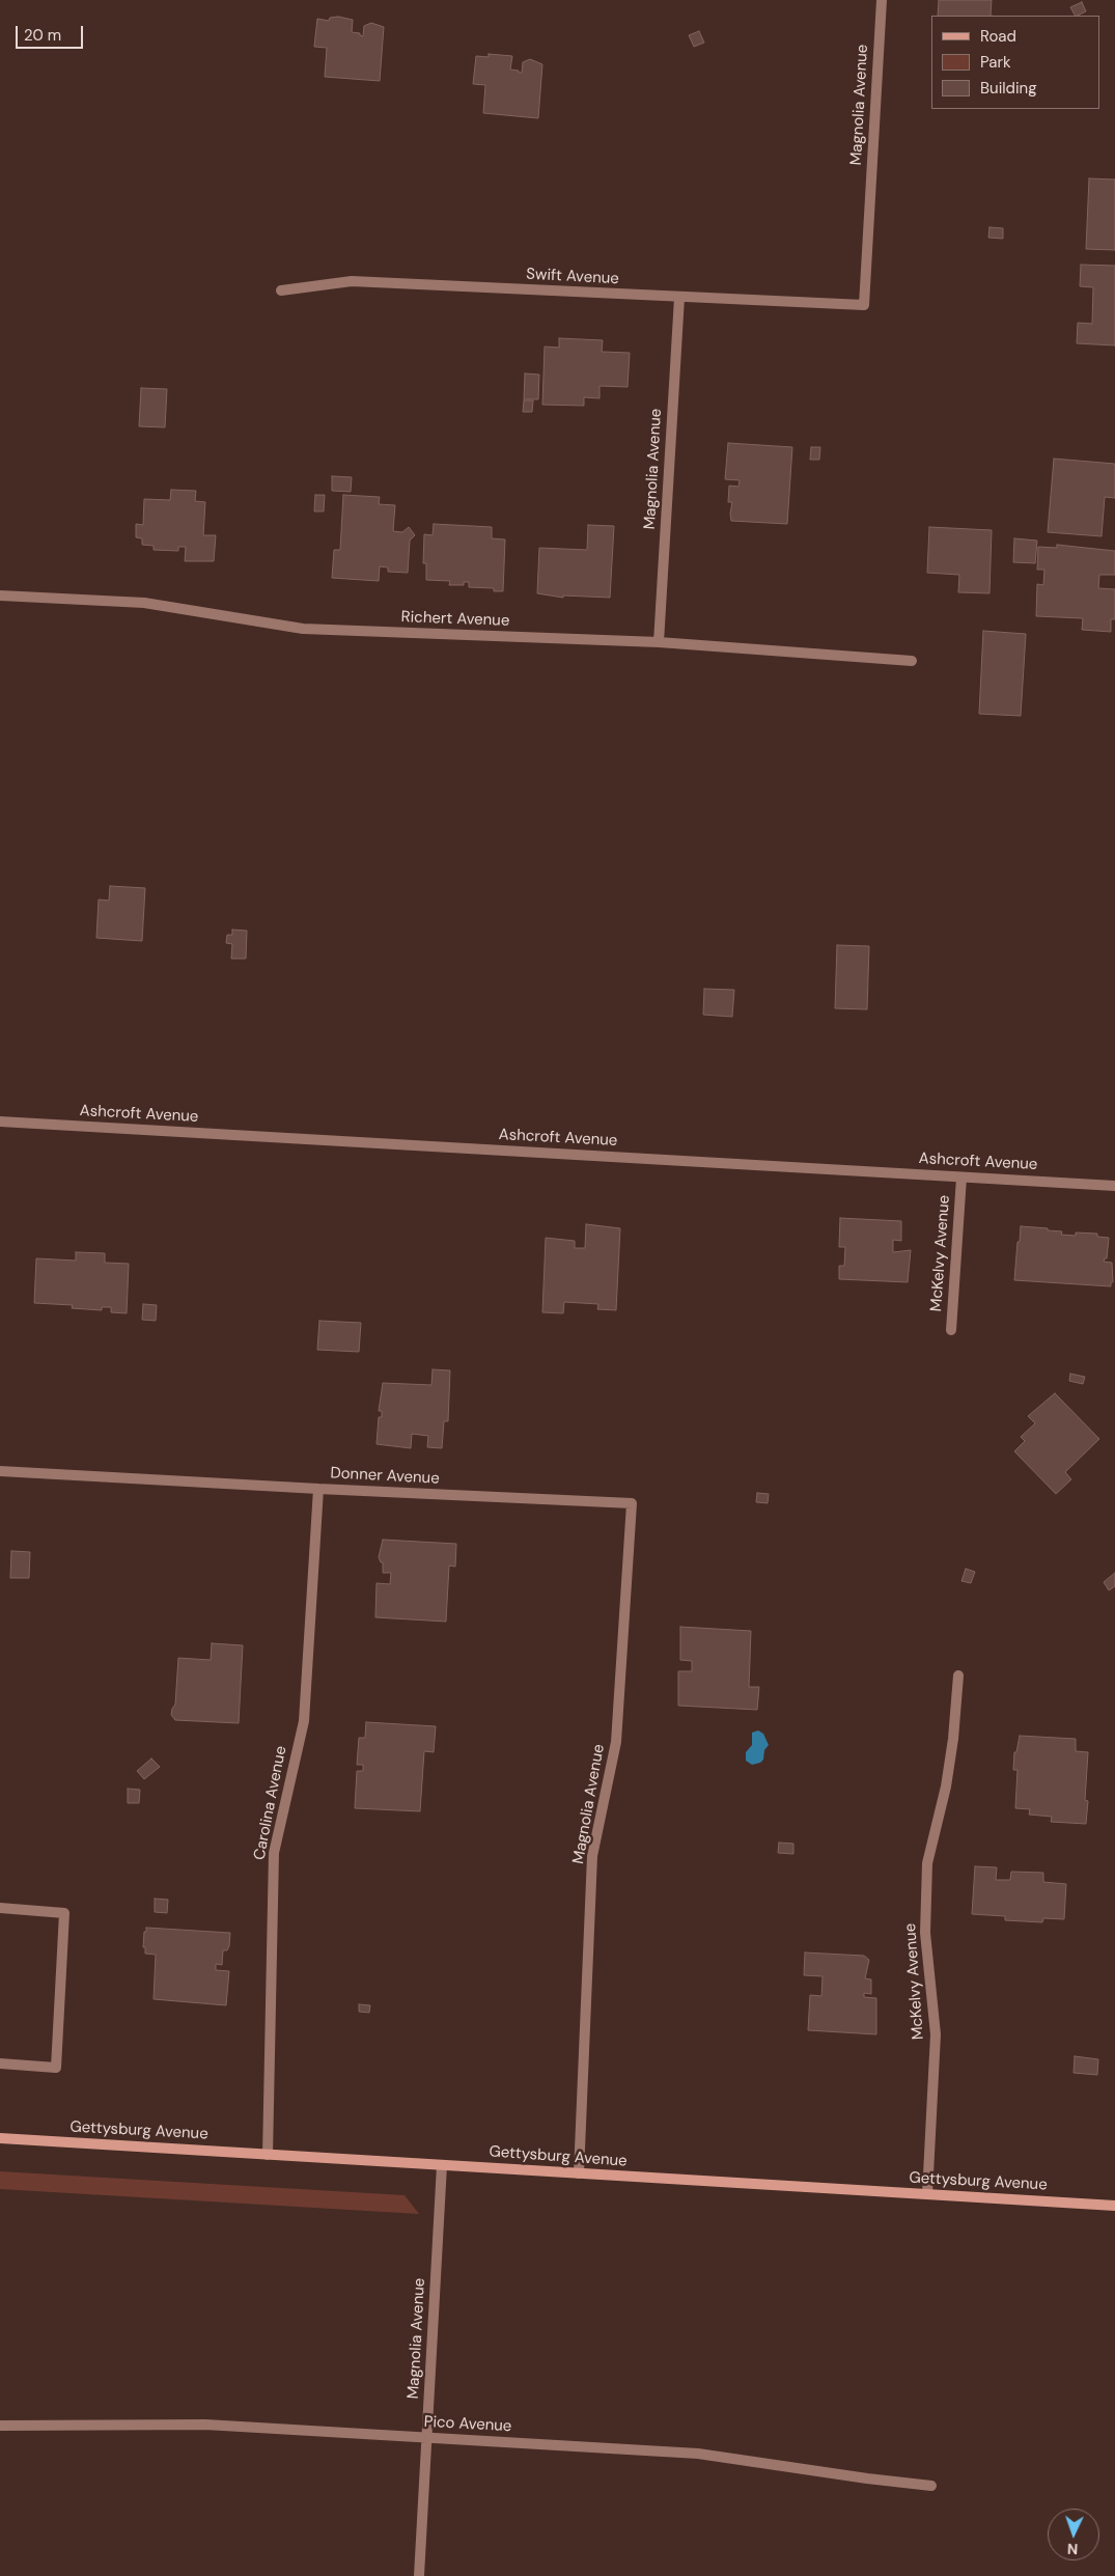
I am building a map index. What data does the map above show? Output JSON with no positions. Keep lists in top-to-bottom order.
{
  "streets": {
    "street": [
      "Magnolia Avenue",
      "Swift Avenue",
      "Richert Avenue",
      "Ashcroft Avenue",
      "McKelvy Avenue",
      "Donner Avenue",
      "Carolina Avenue",
      "Gettysburg Avenue",
      "Pico Avenue"
    ]
  },
  "crossings": [
    ["Magnolia Avenue", "Swift Avenue"],
    ["Magnolia Avenue", "Richert Avenue"],
    ["Magnolia Avenue", "Donner Avenue"],
    ["Magnolia Avenue", "Gettysburg Avenue"],
    ["Magnolia Avenue", "Pico Avenue"],
    ["Ashcroft Avenue", "McKelvy Avenue"],
    ["McKelvy Avenue", "Gettysburg Avenue"],
    ["Donner Avenue", "Carolina Avenue"],
    ["Carolina Avenue", "Gettysburg Avenue"]
  ],
  "legend": ["Road", "Park", "Building"],
  "scale_bar": "20 m",
  "north": "bottom"
}
